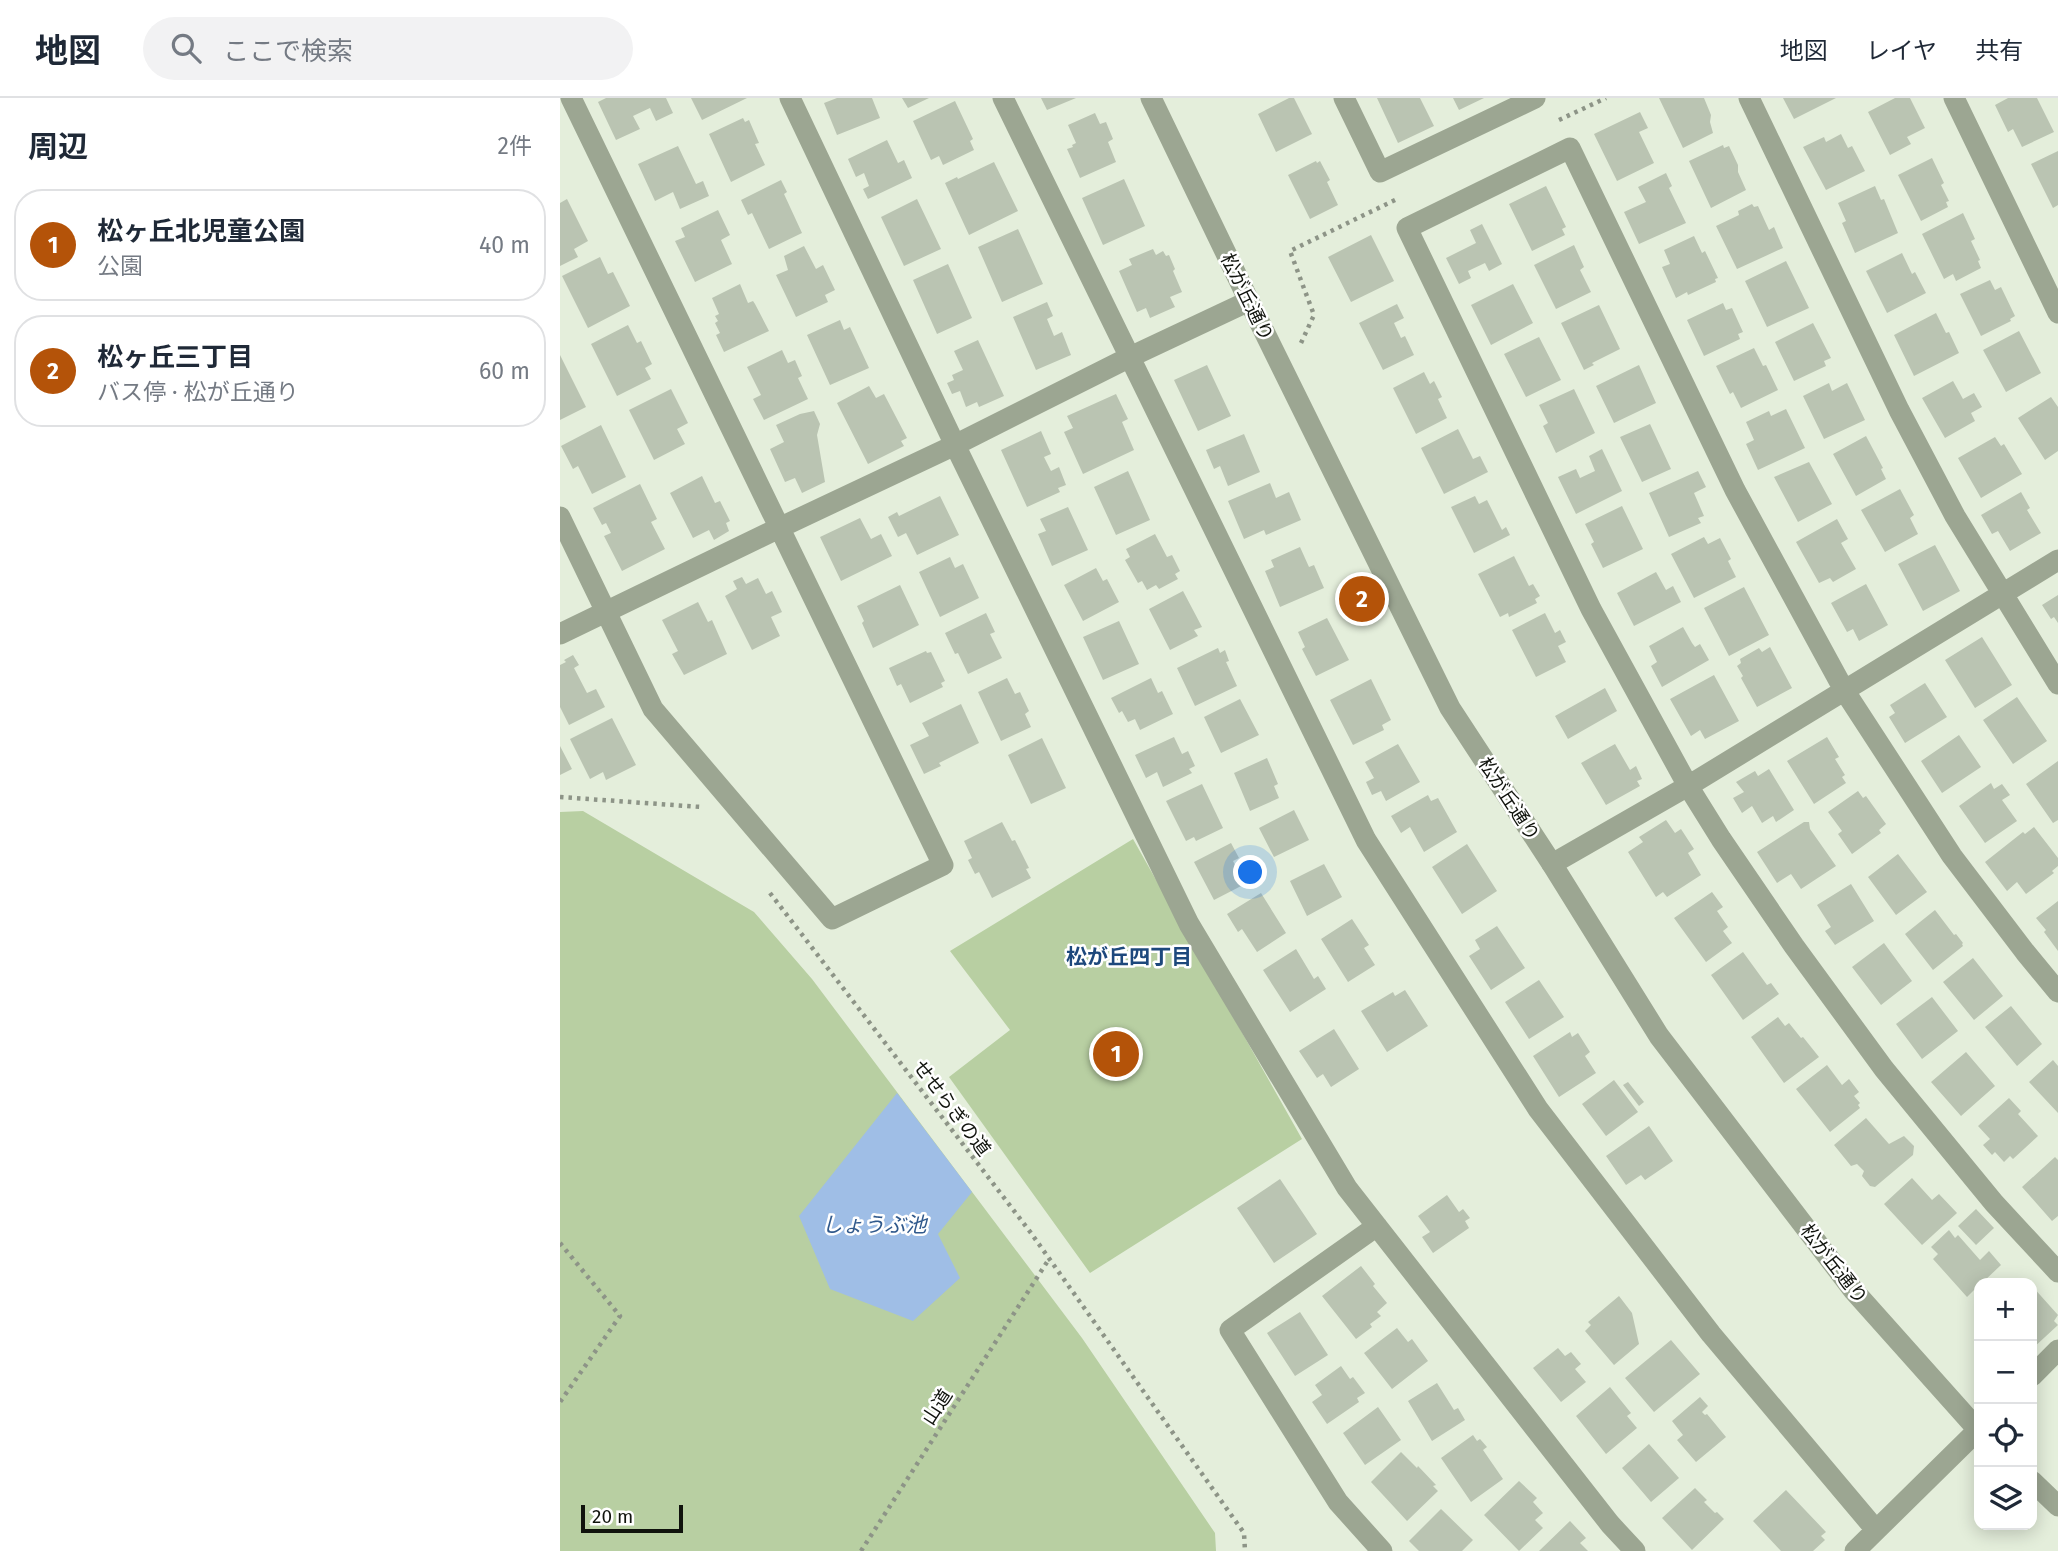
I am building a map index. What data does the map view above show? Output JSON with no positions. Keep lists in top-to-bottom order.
{
  "streets": {
    "street": ["松が丘通り"],
    "path": ["せせらぎの道", "山道"]
  },
  "crossings": [
    ["せせらぎの道", "山道"]
  ],
  "districts": ["松が丘四丁目"],
  "water": ["しょうぶ池"],
  "scale_bar": "20 m",
  "page": {
    "header": "地図",
    "search": "ここで検索",
    "nav": ["地図", "レイヤ", "共有"],
    "heading": ["周辺", "2件"],
    "list": [
      {
        "mark": "1",
        "name": "松ヶ丘北児童公園",
        "note": "公園",
        "value": "40 m"
      },
      {
        "mark": "2",
        "name": "松ヶ丘三丁目",
        "note": "バス停 · 松が丘通り",
        "value": "60 m"
      }
    ],
    "pins": ["2", "1"],
    "map_buttons": ["+", "−"],
    "scale": "20 m"
  }
}
